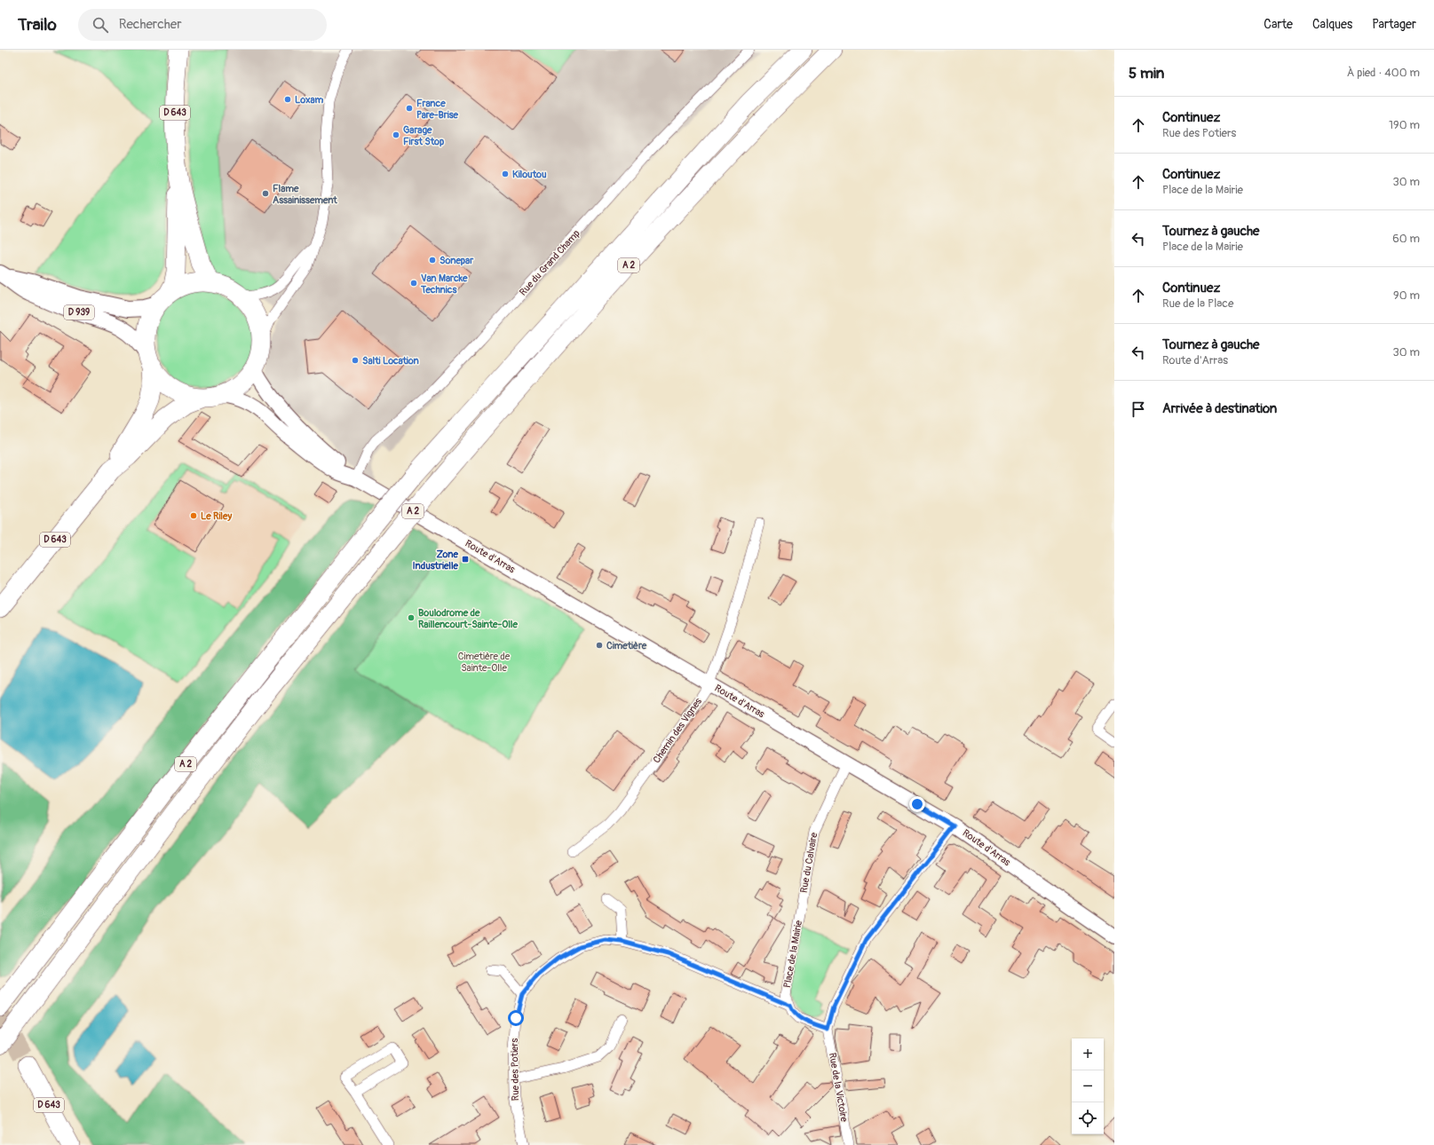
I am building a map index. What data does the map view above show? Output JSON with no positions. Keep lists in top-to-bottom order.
{
  "streets": {
    "highway": ["D 643", "A 2"],
    "main road": ["D 939", "Route d'Arras"],
    "street": [
      "Rue du Grand Champ",
      "Chemin des Vignes",
      "Rue du Calvaire",
      "Place de la Mairie",
      "Rue des Potiers",
      "Rue de la Victoire"
    ]
  },
  "crossings": [
    ["D 643", "D 939"],
    ["Rue du Grand Champ", "Route d'Arras"],
    ["Route d'Arras", "Chemin des Vignes"],
    ["Route d'Arras", "Rue du Calvaire"],
    ["Rue du Calvaire", "Place de la Mairie"],
    ["Place de la Mairie", "Rue des Potiers"],
    ["Place de la Mairie", "Rue de la Victoire"]
  ],
  "parks": ["Cimetière de Sainte-Olle"],
  "places": {
    "other": [
      "Loxam",
      "France Pare-Brise",
      "Garage First Stop",
      "Kiloutou",
      "Flame Assainissement",
      "Sonepar",
      "Van Marcke Technics",
      "Salti Location",
      "Le Riley",
      "Boulodrome de Raillencourt-Sainte-Olle",
      "Cimetière"
    ],
    "transit": ["Zone Industrielle"]
  },
  "page": {
    "header": "Trailo",
    "search": "Rechercher",
    "nav": ["Carte", "Calques", "Partager"],
    "heading": ["5 min", "À pied · 400 m"],
    "list": [
      ["Continuez", "Rue des Potiers", "190 m"],
      ["Continuez", "Place de la Mairie", "30 m"],
      ["Tournez à gauche", "Place de la Mairie", "60 m"],
      ["Continuez", "Rue de la Place", "90 m"],
      ["Tournez à gauche", "Route d'Arras", "30 m"],
      "Arrivée à destination"
    ],
    "map_buttons": ["+", "−"]
  }
}
